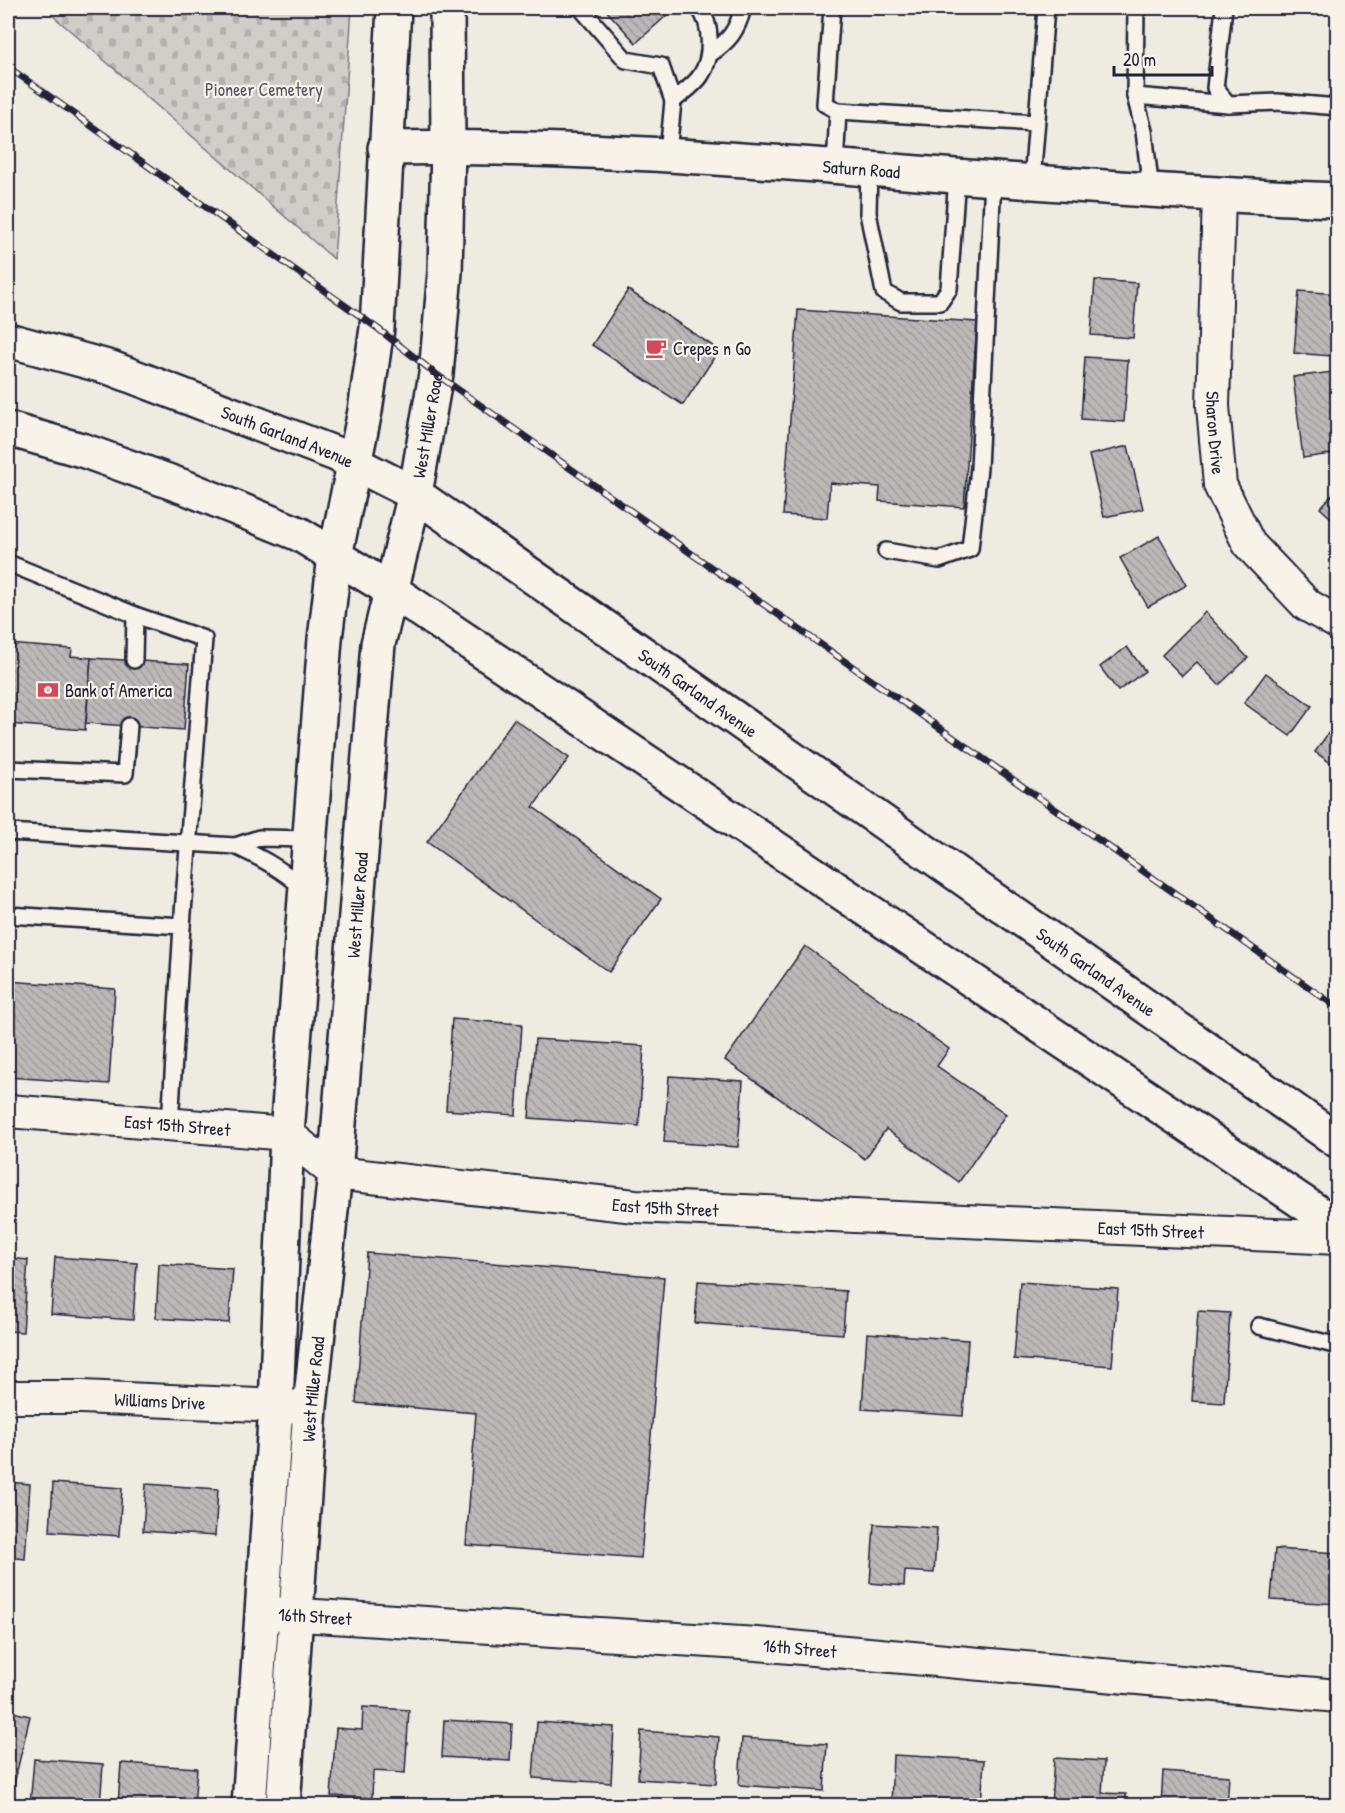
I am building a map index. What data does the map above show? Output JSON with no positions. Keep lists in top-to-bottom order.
{
  "streets": {
    "main road": ["Saturn Road", "West Miller Road", "South Garland Avenue"],
    "street": [
      "Sharon Drive",
      "East 15th Street",
      "Williams Drive",
      "16th Street"
    ]
  },
  "crossings": [
    ["Saturn Road", "West Miller Road"],
    ["Saturn Road", "Sharon Drive"],
    ["West Miller Road", "South Garland Avenue"],
    ["West Miller Road", "East 15th Street"],
    ["West Miller Road", "Williams Drive"],
    ["West Miller Road", "16th Street"]
  ],
  "parks": ["Pioneer Cemetery"],
  "places": {
    "cafe": ["Crepes n Go"],
    "bank": ["Bank of America"]
  },
  "scale_bar": "20 m"
}
